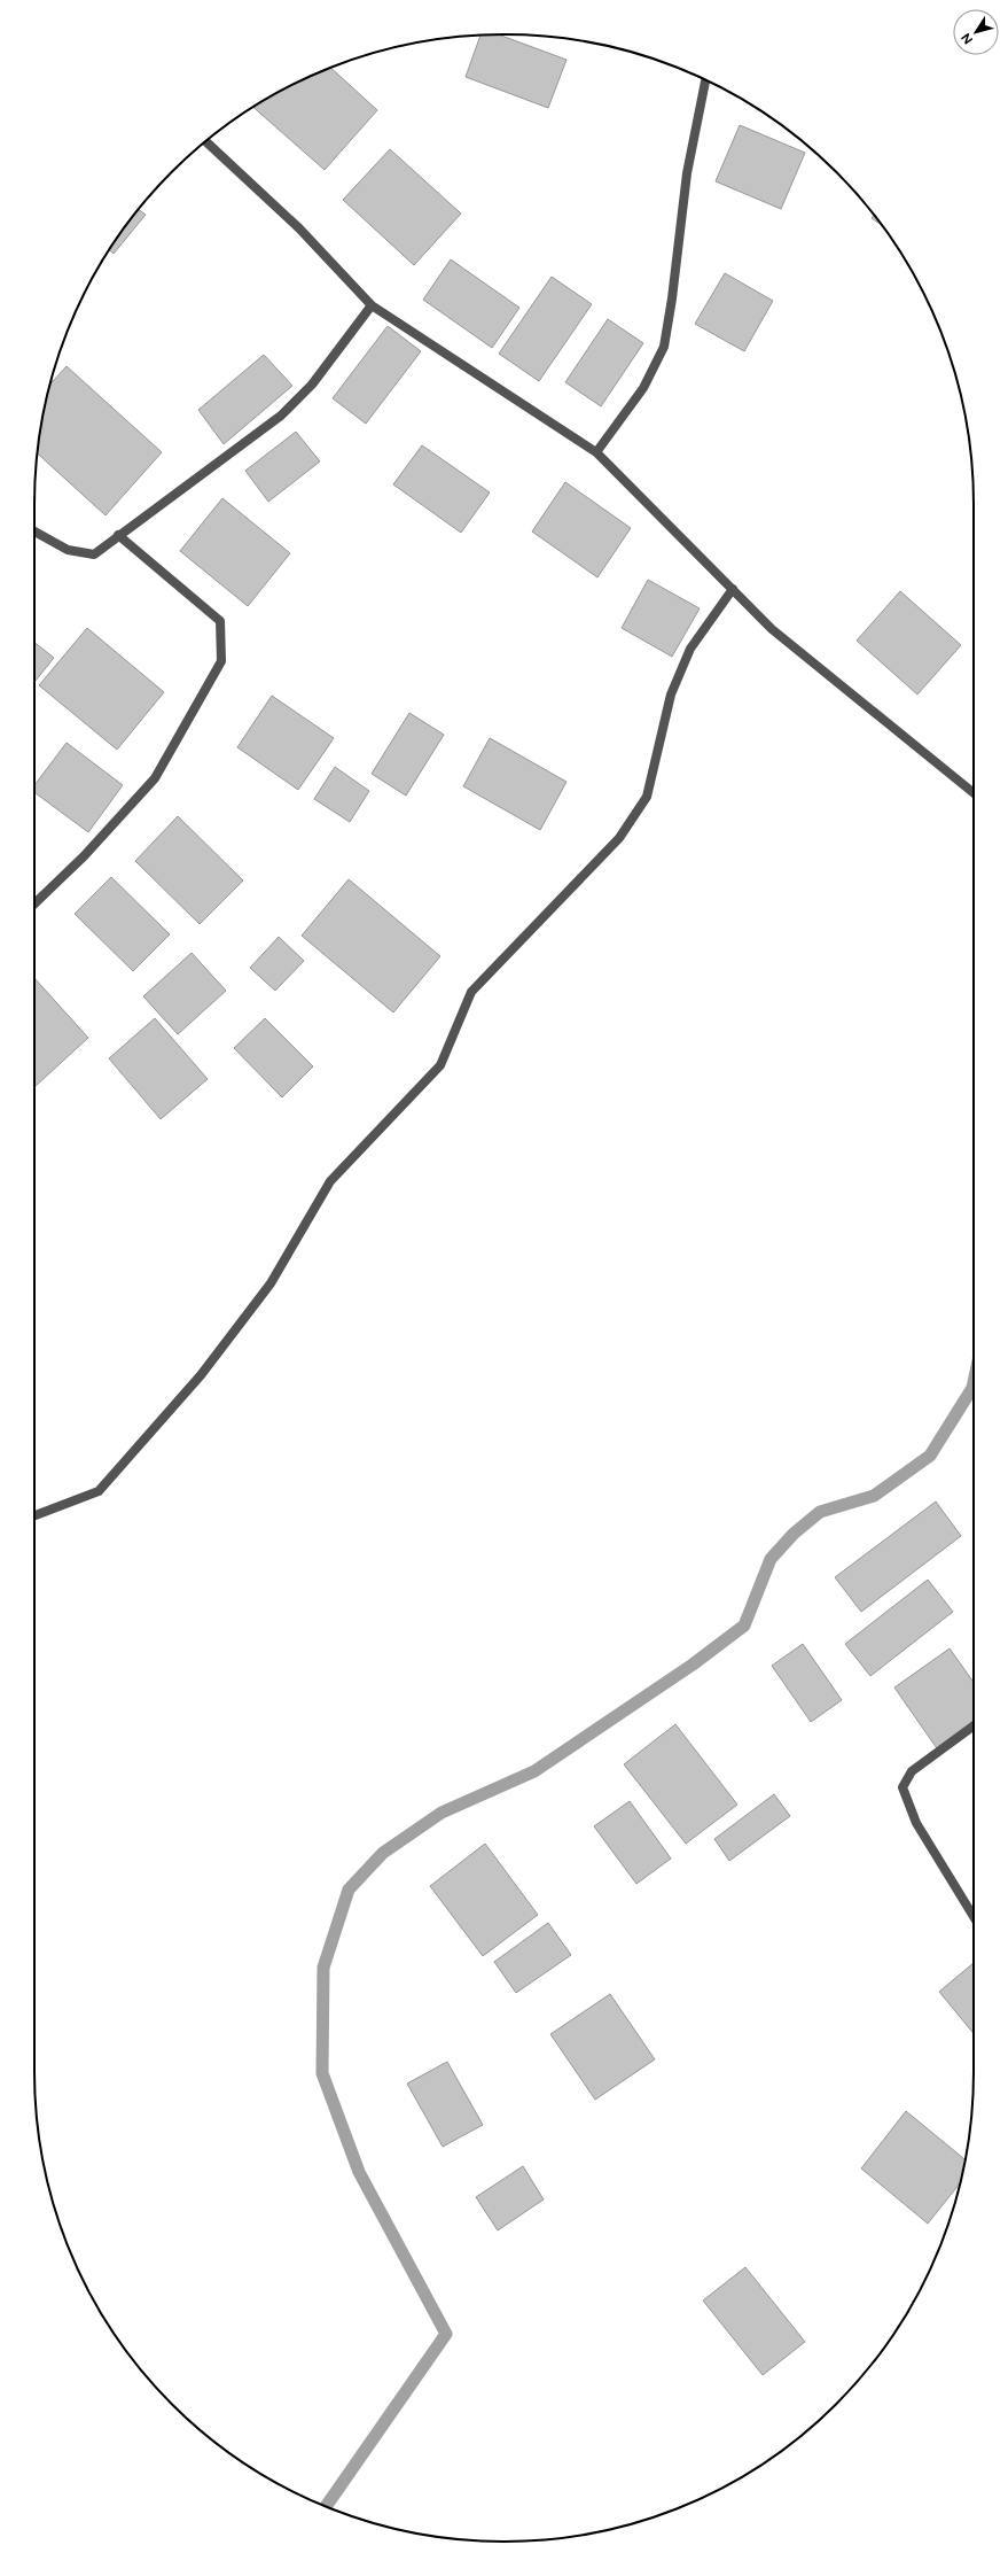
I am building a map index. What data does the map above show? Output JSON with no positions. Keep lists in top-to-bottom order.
{
  "north": "bottom left"
}
